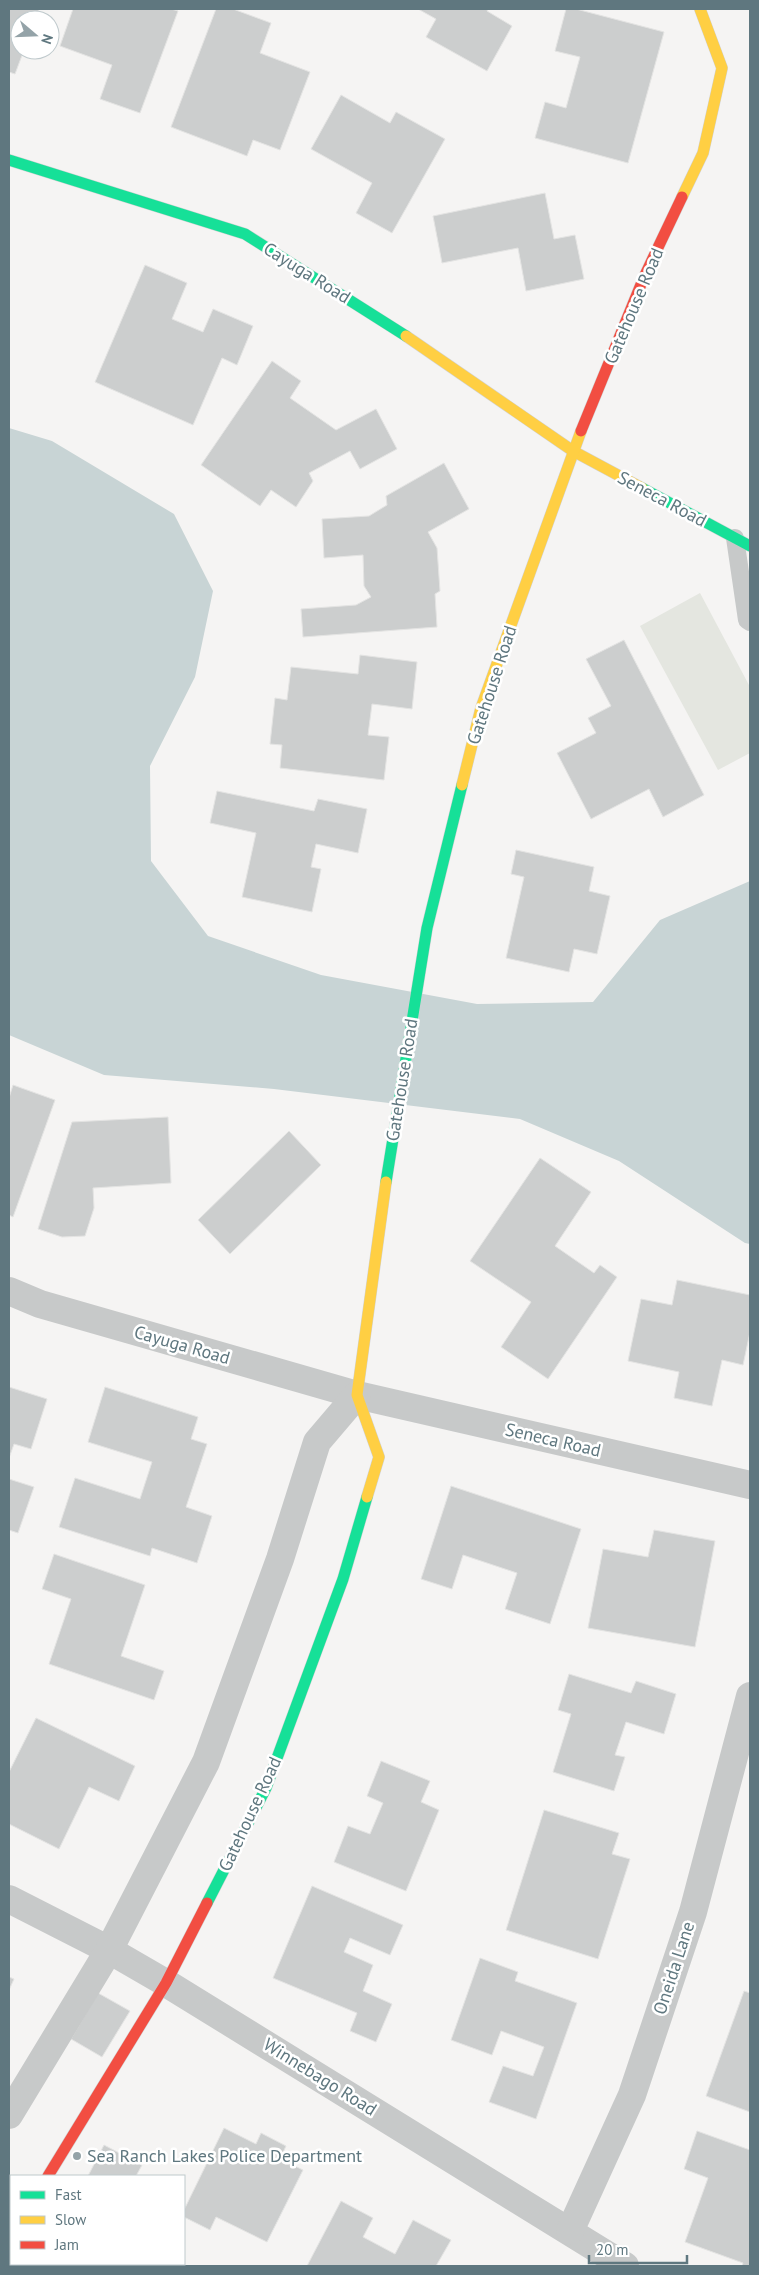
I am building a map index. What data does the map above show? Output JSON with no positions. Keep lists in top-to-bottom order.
{
  "streets": {
    "street": [
      "Cayuga Road",
      "Gatehouse Road",
      "Seneca Road",
      "Oneida Lane",
      "Winnebago Road"
    ]
  },
  "crossings": [
    ["Cayuga Road", "Gatehouse Road"],
    ["Cayuga Road", "Seneca Road"],
    ["Gatehouse Road", "Seneca Road"],
    ["Gatehouse Road", "Winnebago Road"],
    ["Oneida Lane", "Winnebago Road"]
  ],
  "places": ["Sea Ranch Lakes Police Department"],
  "legend": ["Fast", "Slow", "Jam"],
  "scale_bar": "20 m",
  "north": "right"
}
